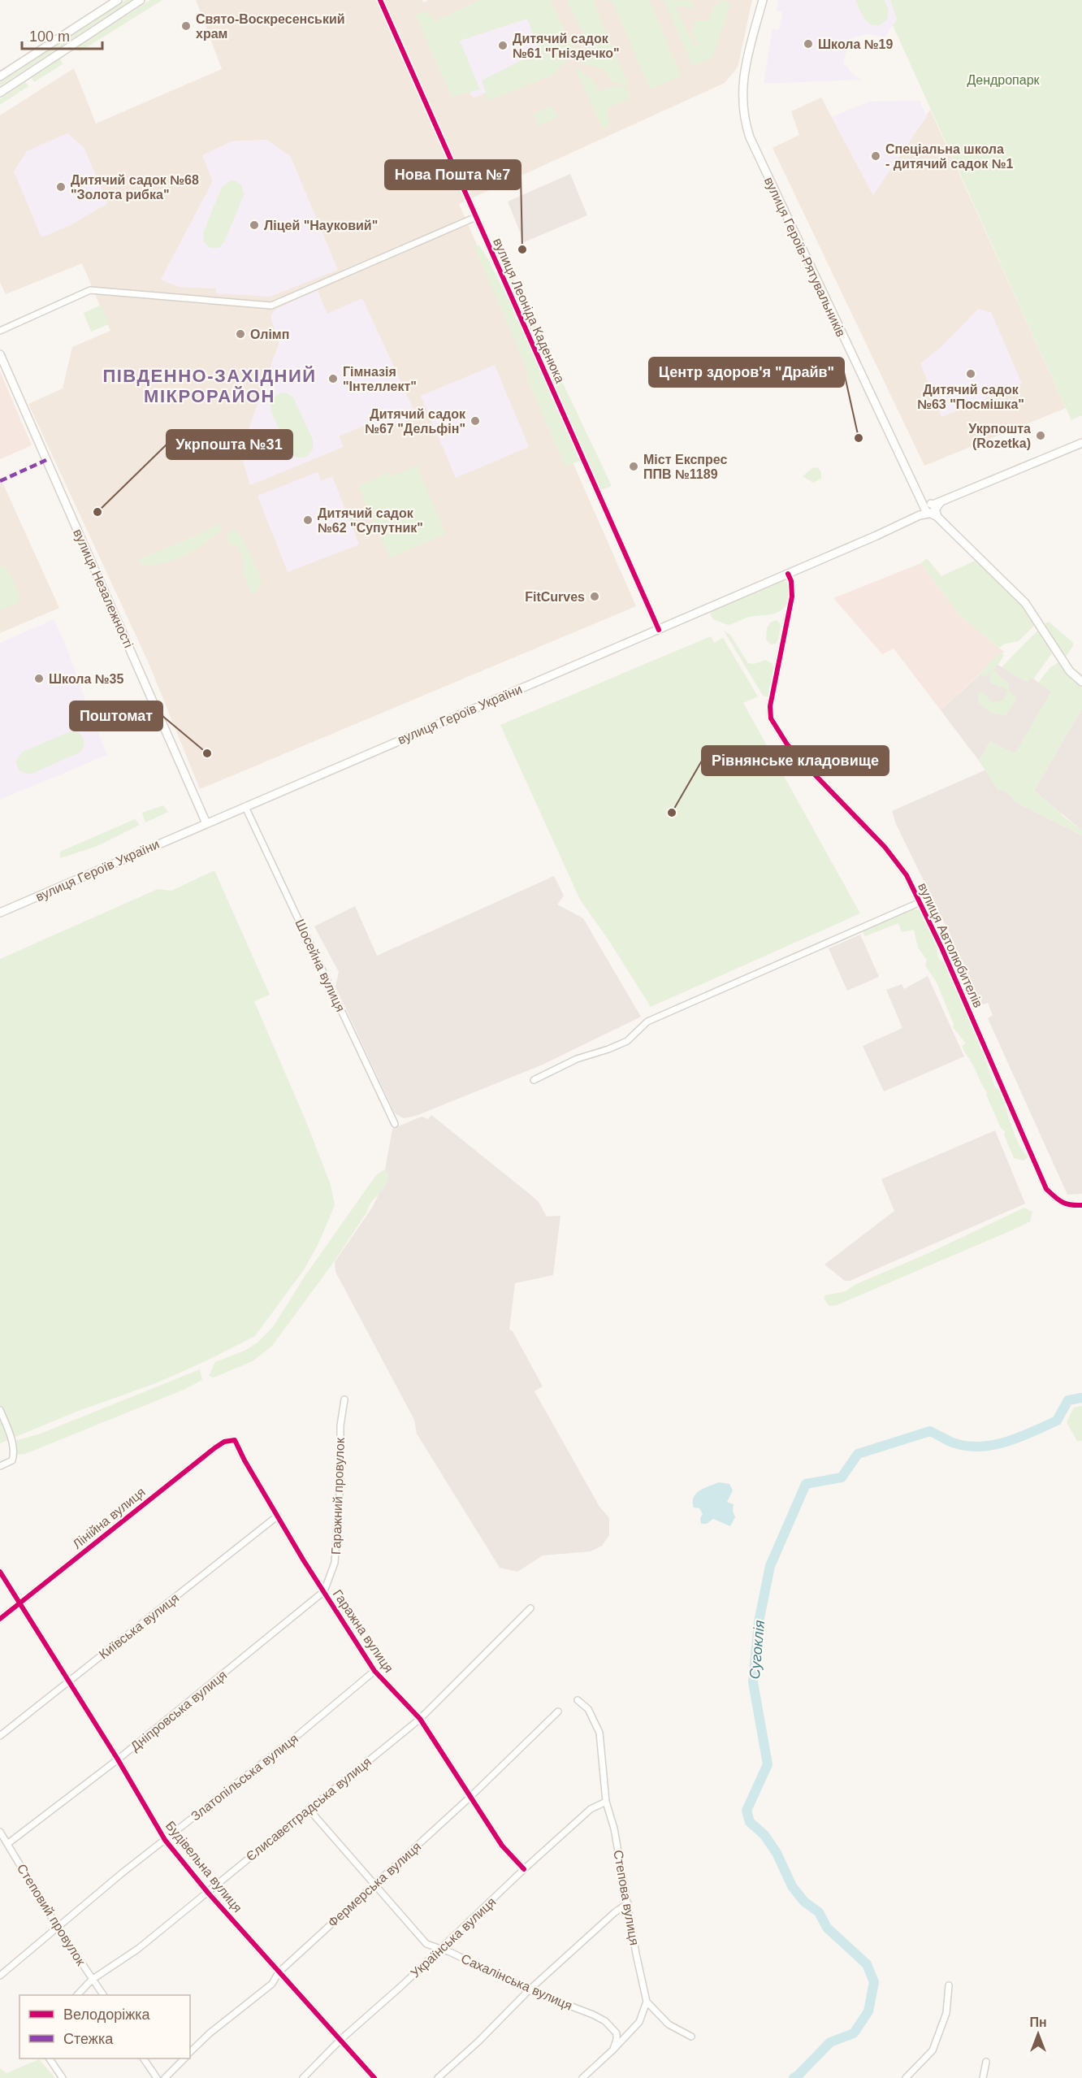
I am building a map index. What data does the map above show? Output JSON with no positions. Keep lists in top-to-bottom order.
{
  "streets": {
    "main road": ["вулиця Героїв-Рятувальників", "вулиця Незалежності", "вулиця Героїв України"],
    "street": [
      "вулиця Леоніда Каденюка",
      "вулиця Автолюбителів",
      "Шосейна вулиця",
      "Гаражний провулок",
      "Лінійна вулиця",
      "Київська вулиця",
      "Гаражна вулиця",
      "Дніпровська вулиця",
      "Златопільська вулиця",
      "Єлисаветградська вулиця",
      "Будівельна вулиця",
      "Фермерська вулиця",
      "Степова вулиця",
      "Степовий провулок",
      "Українська вулиця",
      "Сахалінська вулиця"
    ]
  },
  "crossings": [
    ["вулиця Героїв-Рятувальників", "вулиця Героїв України"],
    ["вулиця Леоніда Каденюка", "вулиця Героїв України"],
    ["вулиця Незалежності", "вулиця Героїв України"],
    ["вулиця Героїв України", "вулиця Автолюбителів"],
    ["вулиця Героїв України", "Шосейна вулиця"],
    ["Гаражний провулок", "Гаражна вулиця"],
    ["Гаражний провулок", "Дніпровська вулиця"],
    ["Лінійна вулиця", "Гаражна вулиця"],
    ["Лінійна вулиця", "Будівельна вулиця"],
    ["Київська вулиця", "Гаражна вулиця"],
    ["Київська вулиця", "Будівельна вулиця"],
    ["Гаражна вулиця", "Дніпровська вулиця"],
    ["Гаражна вулиця", "Златопільська вулиця"],
    ["Гаражна вулиця", "Єлисаветградська вулиця"],
    ["Гаражна вулиця", "Фермерська вулиця"],
    ["Гаражна вулиця", "Українська вулиця"],
    ["Дніпровська вулиця", "Будівельна вулиця"],
    ["Дніпровська вулиця", "Степовий провулок"],
    ["Златопільська вулиця", "Будівельна вулиця"],
    ["Златопільська вулиця", "Степовий провулок"],
    ["Єлисаветградська вулиця", "Будівельна вулиця"],
    ["Єлисаветградська вулиця", "Степовий провулок"],
    ["Єлисаветградська вулиця", "Сахалінська вулиця"],
    ["Будівельна вулиця", "Фермерська вулиця"],
    ["Будівельна вулиця", "Українська вулиця"],
    ["Фермерська вулиця", "Сахалінська вулиця"],
    ["Степова вулиця", "Українська вулиця"],
    ["Українська вулиця", "Сахалінська вулиця"]
  ],
  "districts": ["ПІВДЕННО-ЗАХІДНИЙ МІКРОРАЙОН"],
  "water": ["Сугоклія"],
  "parks": ["Дендропарк"],
  "places": [
    "Свято-Воскресенський храм",
    "Школа №19",
    "Дитячий садок №61 \"Гніздечко\"",
    "Спеціальна школа - дитячий садок №1",
    "Дитячий садок №68 \"Золота рибка\"",
    "Ліцей \"Науковий\"",
    "Нова Пошта №7",
    "Олімп",
    "Дитячий садок №63 \"Посмішка\"",
    "Гімназія \"Інтеллект\"",
    "Дитячий садок №67 \"Дельфін\"",
    "Укрпошта (Rozetka)",
    "Центр здоров'я \"Драйв\"",
    "Міст Експрес ППВ №1189",
    "Укрпошта №31",
    "Дитячий садок №62 \"Супутник\"",
    "FitCurves",
    "Школа №35",
    "Поштомат",
    "Рівнянське кладовище"
  ],
  "legend": ["Велодоріжка", "Стежка"],
  "scale_bar": "100 m",
  "north": "top"
}
